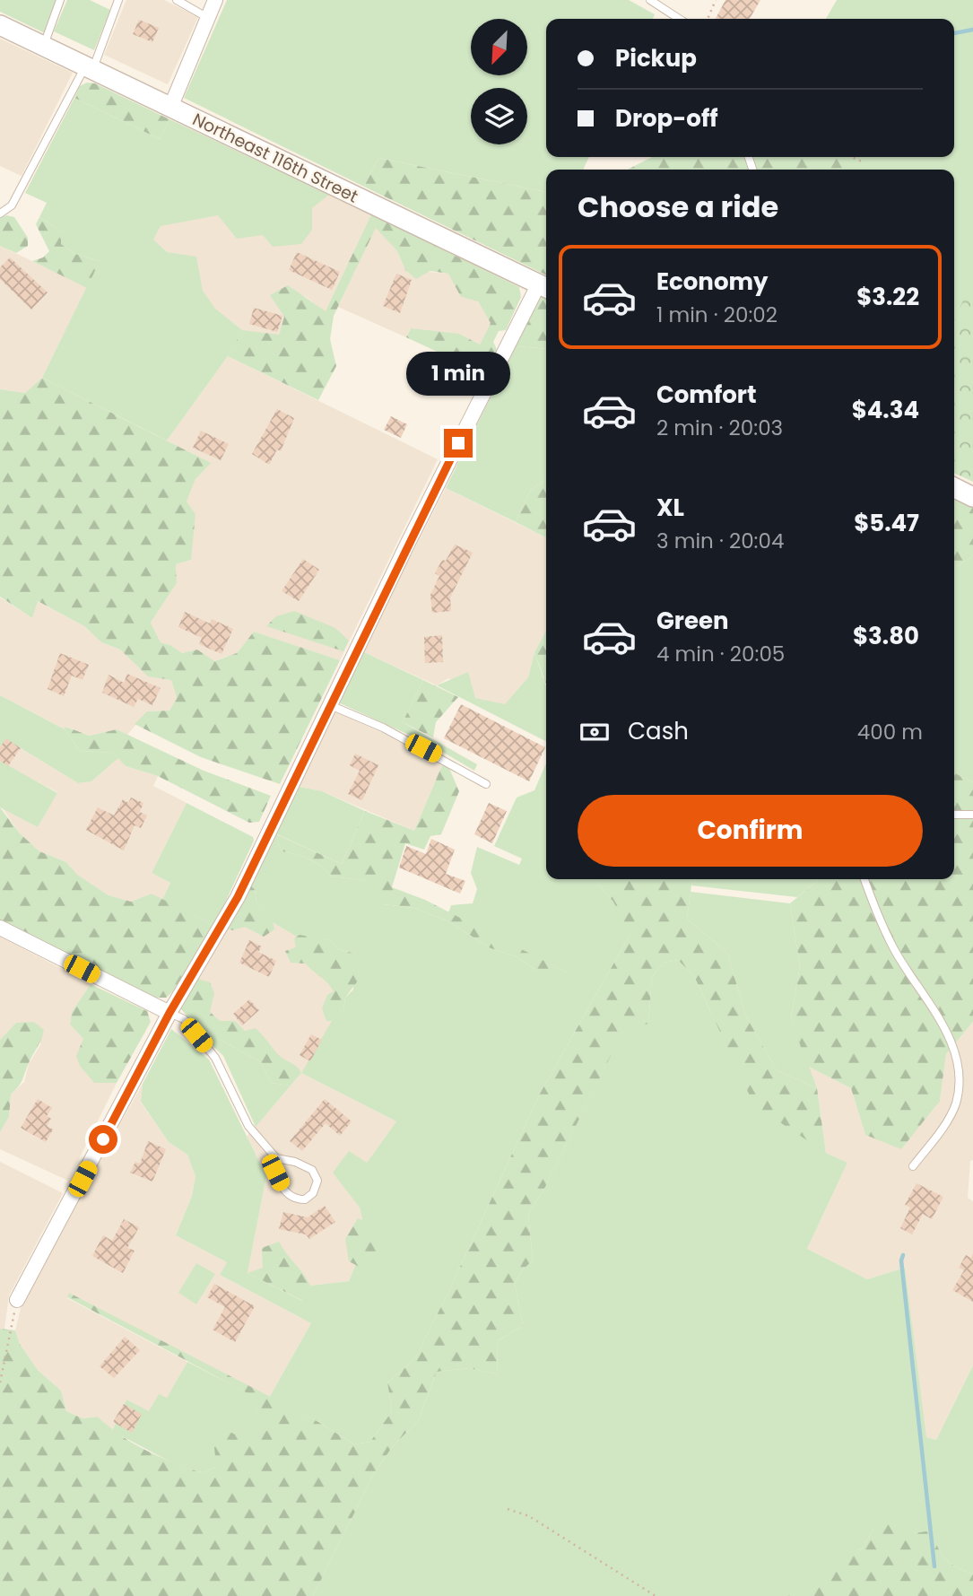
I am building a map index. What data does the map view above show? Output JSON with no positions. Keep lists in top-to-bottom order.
{
  "streets": {
    "street": ["Northeast 116th Street"]
  },
  "north": "bottom left",
  "page": {
    "banner": ["Pickup", "Drop-off"],
    "heading": "Choose a ride",
    "list": [
      {
        "name": "Economy",
        "note": "1 min · 20:02",
        "value": "$3.22"
      },
      {
        "name": "Comfort",
        "note": "2 min · 20:03",
        "value": "$4.34"
      },
      {
        "name": "XL",
        "note": "3 min · 20:04",
        "value": "$5.47"
      },
      {
        "name": "Green",
        "note": "4 min · 20:05",
        "value": "$3.80"
      }
    ],
    "bubble": "1 min",
    "pay": ["Cash", "400 m"],
    "buttons": "Confirm"
  }
}
